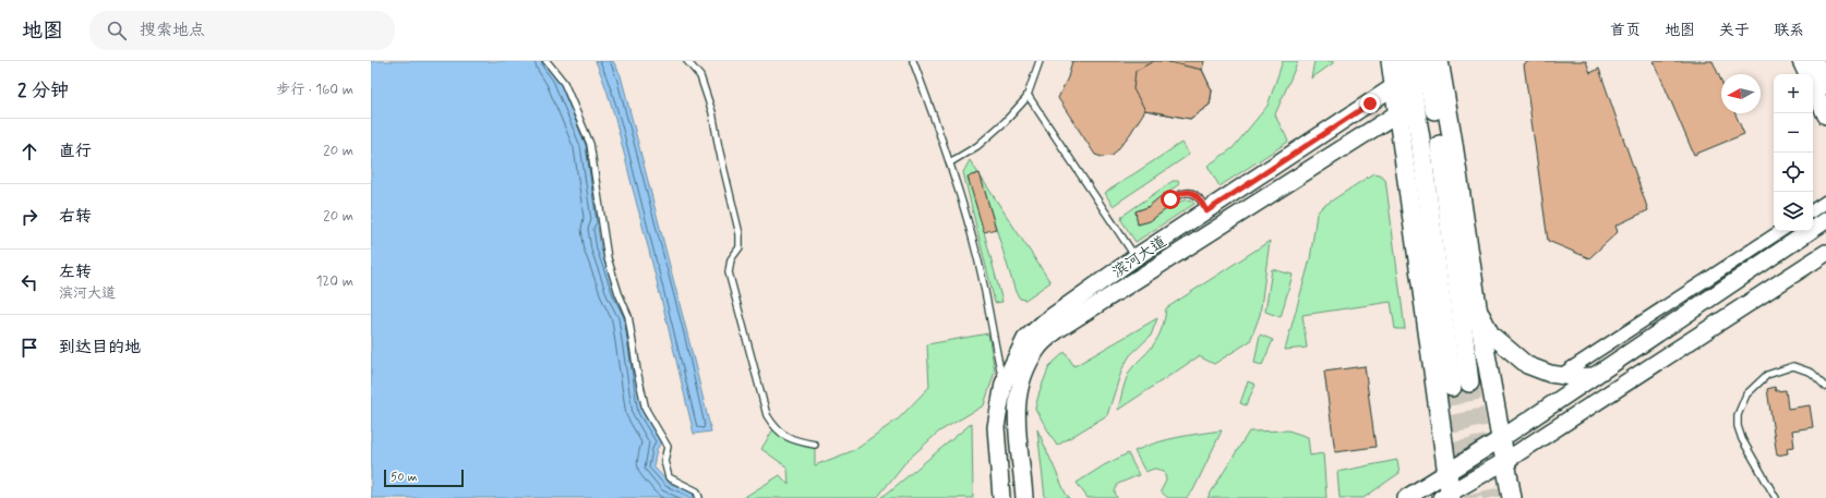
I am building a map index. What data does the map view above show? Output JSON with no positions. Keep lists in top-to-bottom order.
{
  "streets": {
    "street": ["滨河大道"]
  },
  "scale_bar": "50 m",
  "north": "left",
  "page": {
    "header": "地图",
    "search": "搜索地点",
    "nav": [
      "首页",
      "地图",
      "关于",
      "联系"
    ],
    "heading": ["2 分钟", "步行 · 160 m"],
    "map_buttons": ["+", "−"],
    "list": [
      ["直行", "20 m"],
      ["右转", "20 m"],
      ["左转", "滨河大道", "120 m"],
      "到达目的地"
    ],
    "scale": "50 m"
  }
}
